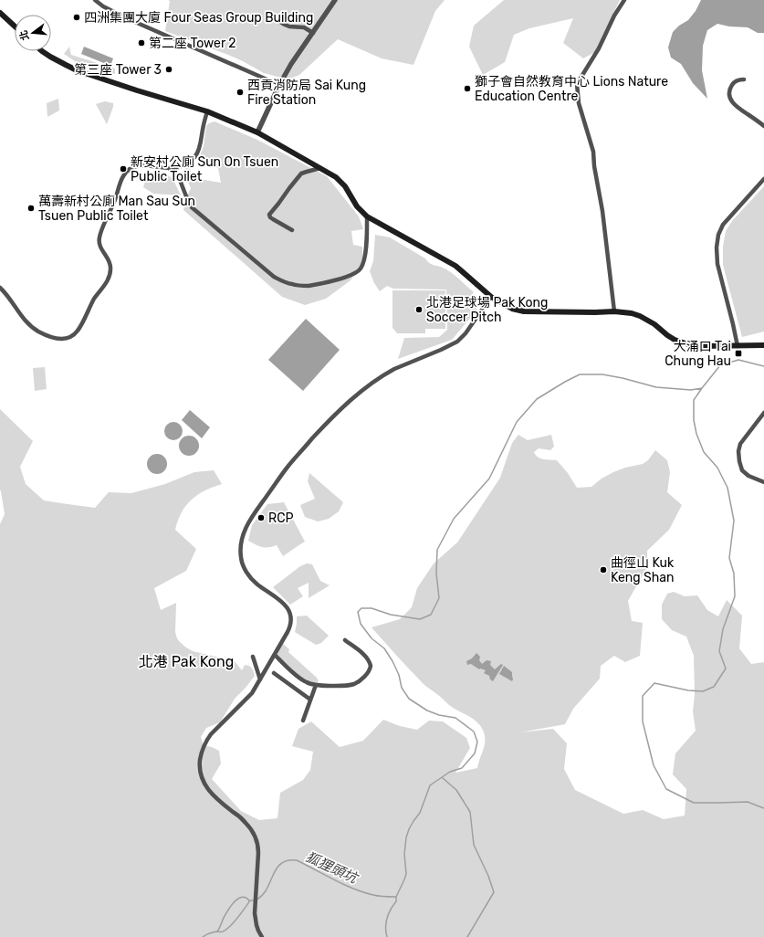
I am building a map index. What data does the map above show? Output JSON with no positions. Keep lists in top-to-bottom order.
{
  "districts": ["北港 Pak Kong"],
  "water": ["狐狸頭坑"],
  "places": {
    "other": [
      "四洲集團大廈 Four Seas Group Building",
      "第二座 Tower 2",
      "第三座 Tower 3",
      "獅子會自然教育中心 Lions Nature Education Centre",
      "西貢消防局 Sai Kung Fire Station",
      "新安村公廁 Sun On Tsuen Public Toilet",
      "萬壽新村公廁 Man Sau Sun Tsuen Public Toilet",
      "北港足球場 Pak Kong Soccer Pitch",
      "RCP",
      "曲徑山 Kuk Keng Shan"
    ],
    "transit": ["大涌口 Tai Chung Hau"]
  },
  "north": "left"
}
